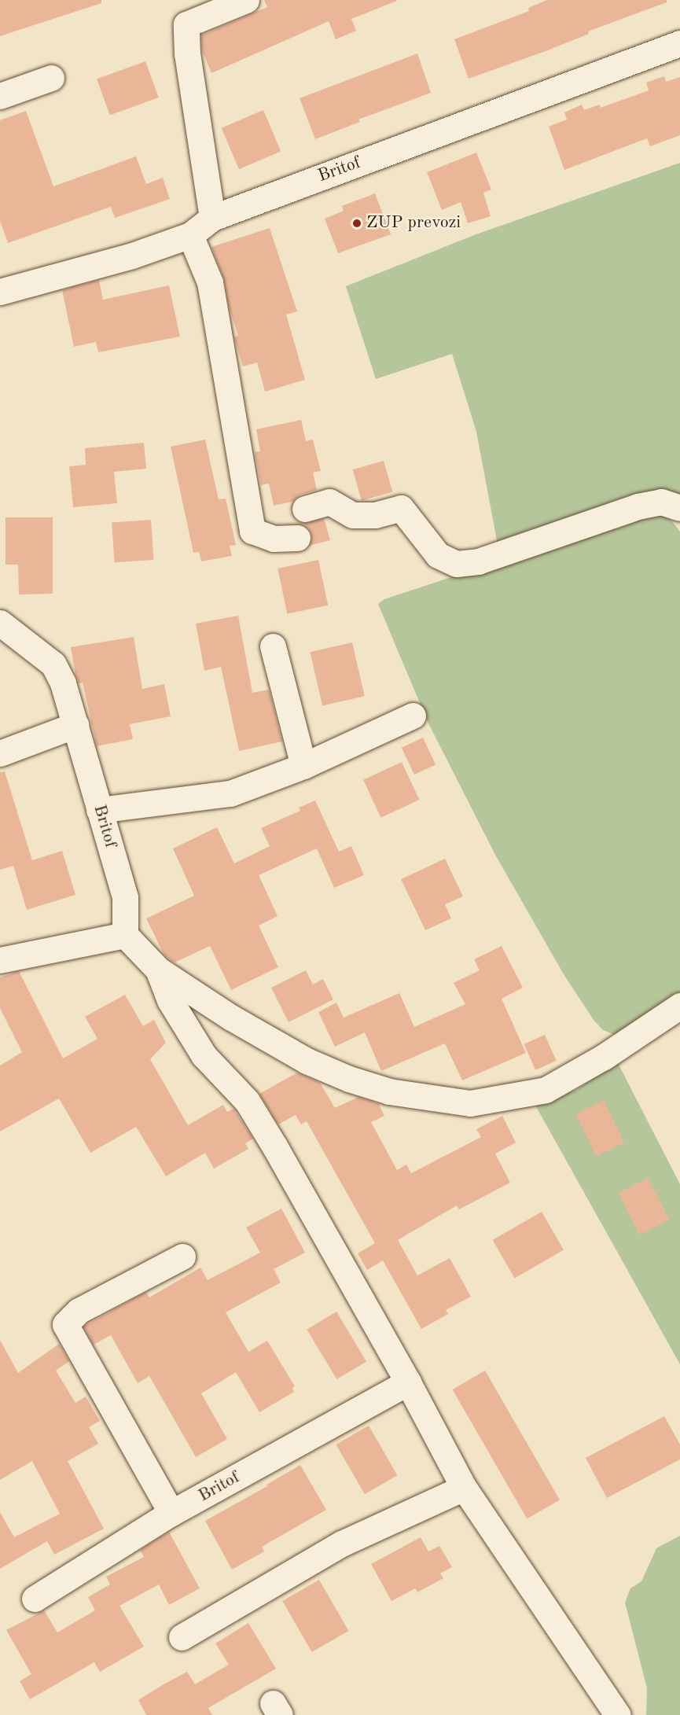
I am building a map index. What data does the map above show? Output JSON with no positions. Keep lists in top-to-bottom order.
{
  "streets": {
    "street": ["Britof"]
  },
  "places": ["ZUP prevozi"]
}
